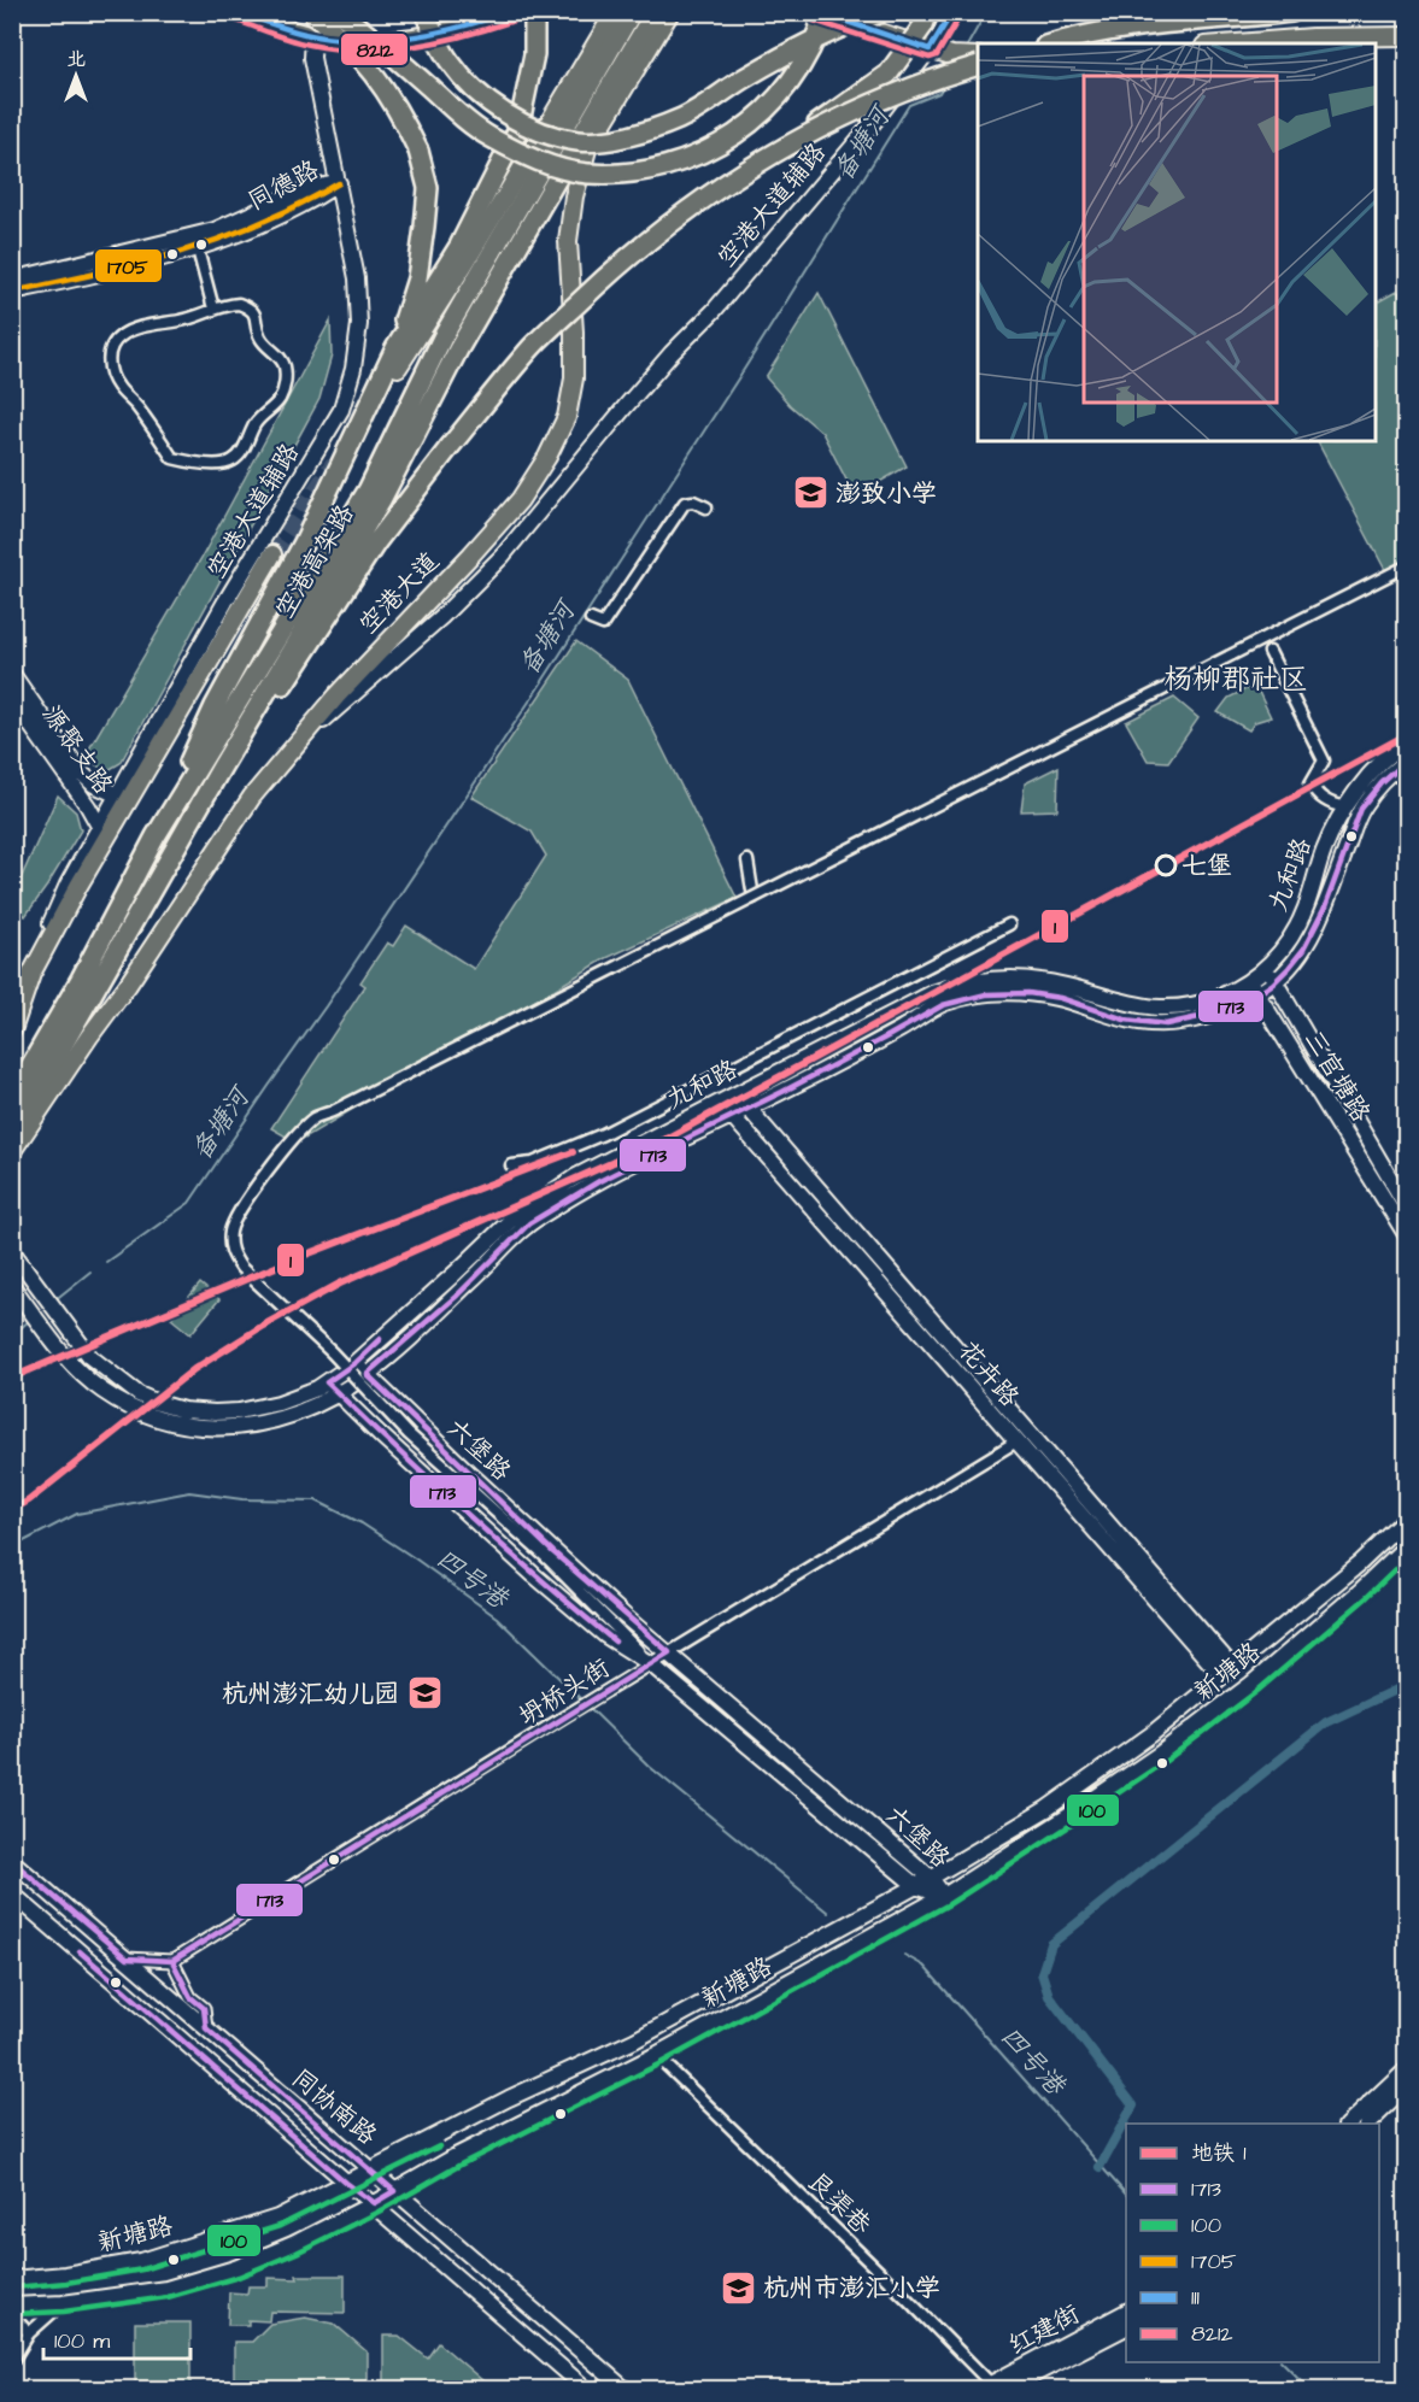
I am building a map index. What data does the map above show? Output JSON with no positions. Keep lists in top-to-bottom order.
{
  "streets": {
    "highway": ["空港高架路"],
    "main road": ["空港大道"],
    "street": [
      "同德路",
      "空港大道辅路",
      "源聚支路",
      "九和路",
      "三官塘路",
      "花卉路",
      "六堡路",
      "新塘路",
      "坍桥头街",
      "同协南路",
      "艮渠巷",
      "红建街"
    ]
  },
  "crossings": [
    ["同德路", "空港大道辅路"],
    ["空港大道辅路", "空港大道"],
    ["空港大道辅路", "源聚支路"],
    ["九和路", "三官塘路"],
    ["九和路", "花卉路"],
    ["九和路", "六堡路"],
    ["花卉路", "新塘路"],
    ["花卉路", "坍桥头街"],
    ["六堡路", "新塘路"],
    ["六堡路", "坍桥头街"],
    ["新塘路", "同协南路"],
    ["新塘路", "艮渠巷"],
    ["艮渠巷", "红建街"]
  ],
  "districts": ["杨柳郡社区"],
  "water": ["备塘河", "四号港"],
  "places": {
    "school or university": ["澎致小学", "杭州澎汇幼儿园", "杭州市澎汇小学"],
    "other": ["七堡"]
  },
  "lines": [
    "transit line 111",
    "transit line 8212",
    "transit line 1705",
    "metro line 1",
    "transit line 1713",
    "transit line 100"
  ],
  "legend": [
    "地铁 1",
    "1713",
    "100",
    "1705",
    "111",
    "8212"
  ],
  "scale_bar": "100 m",
  "north": "top"
}
